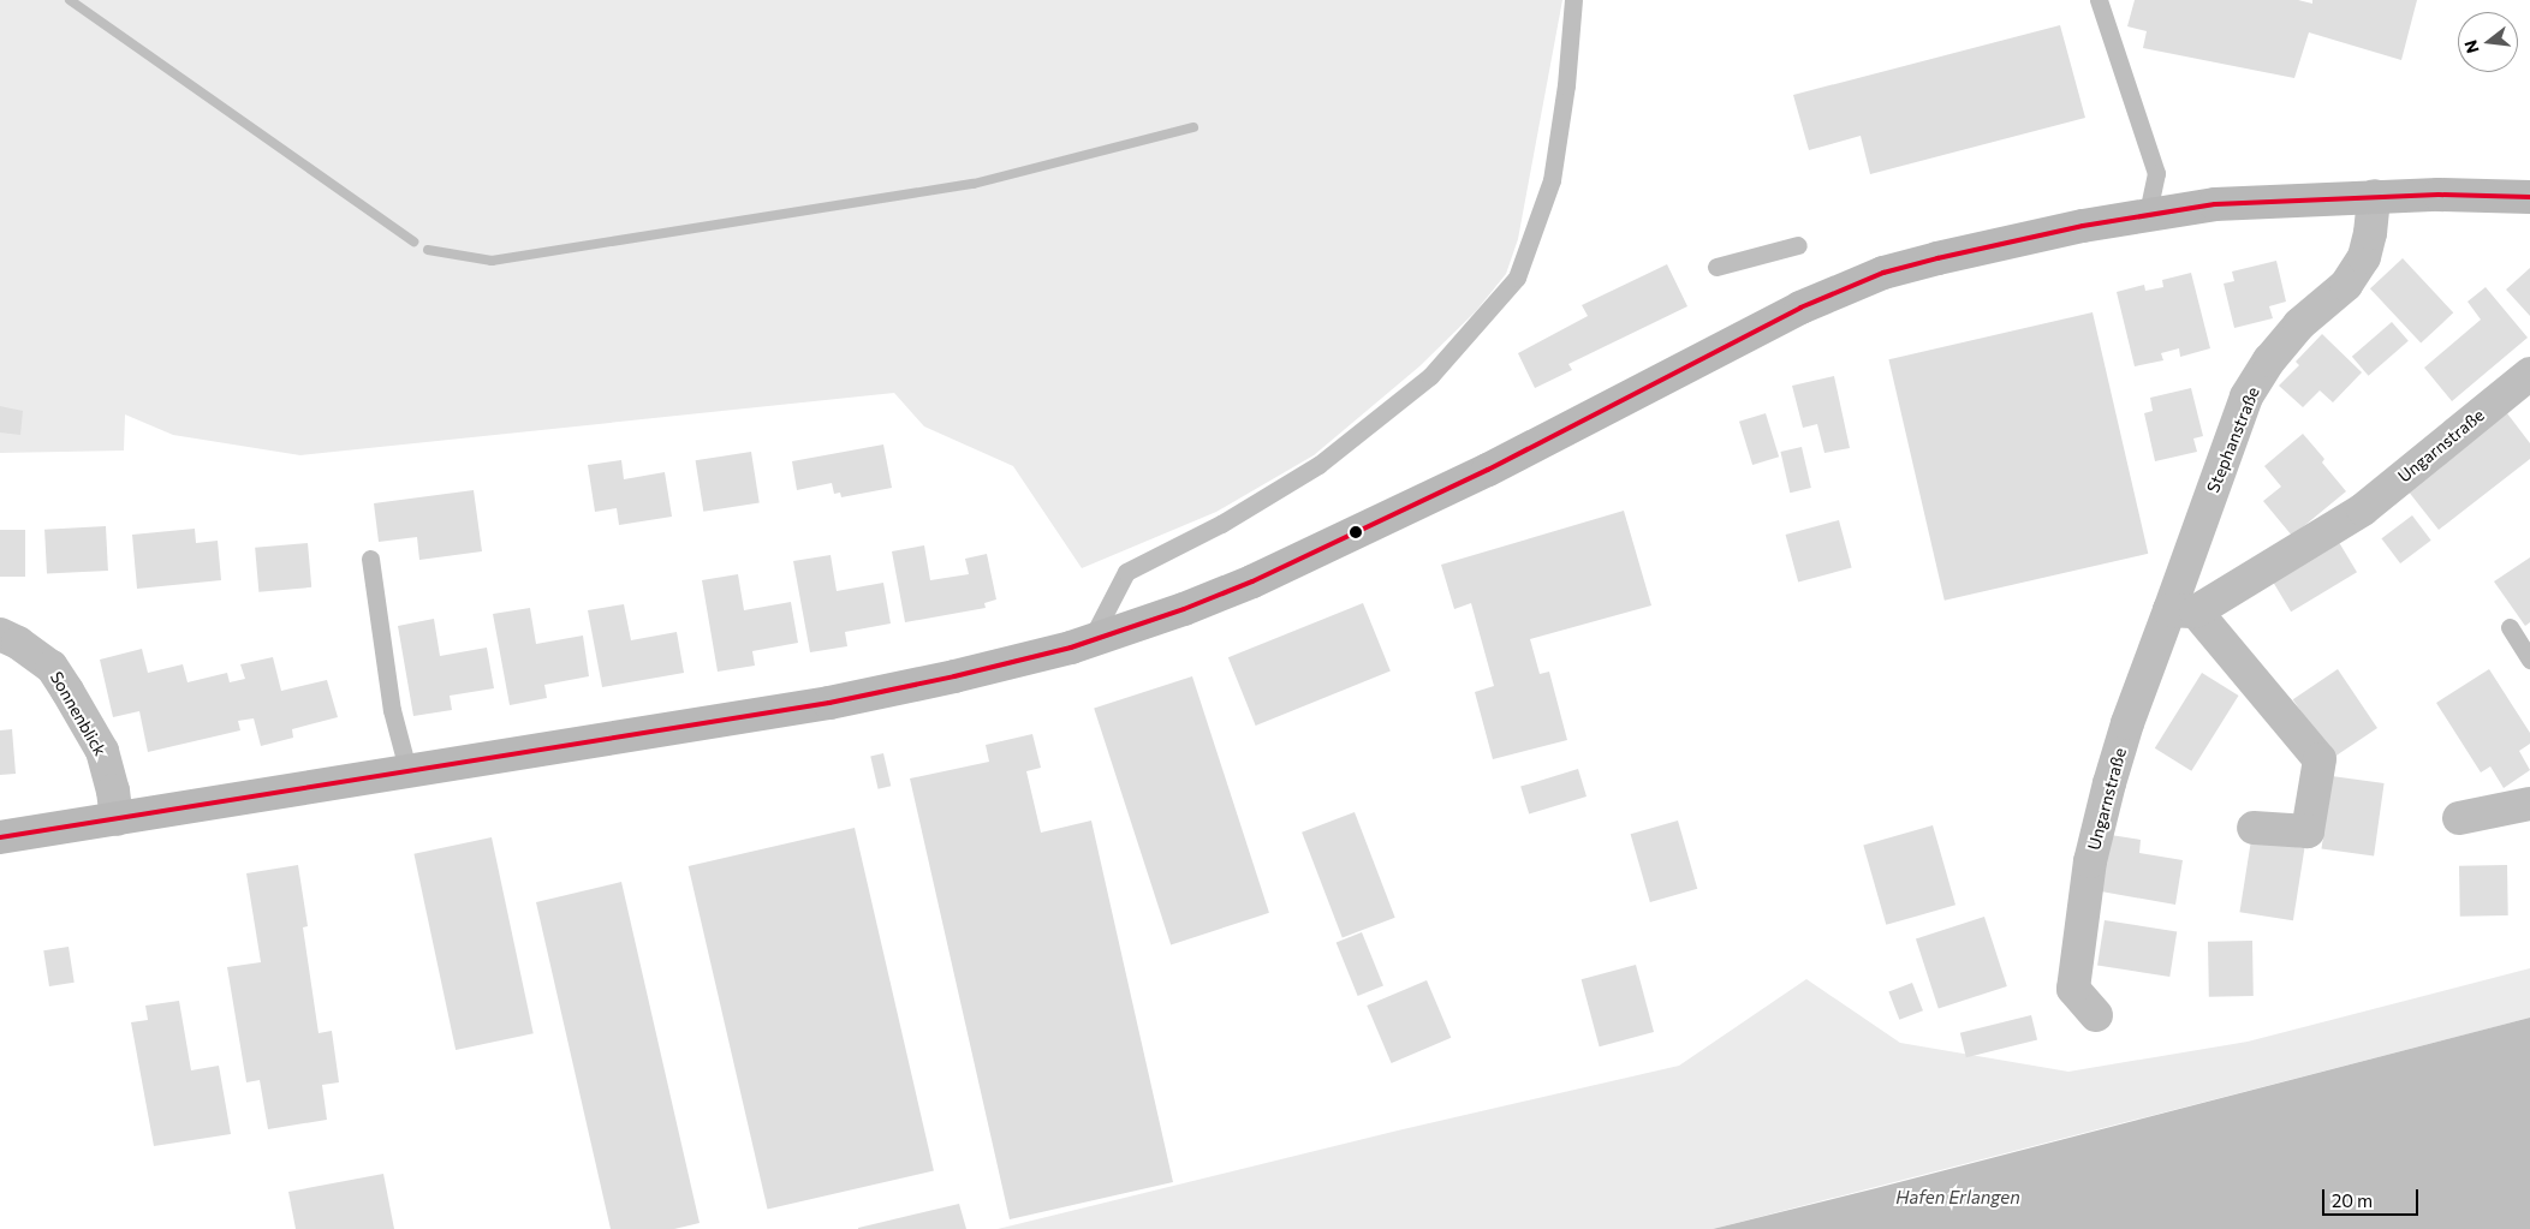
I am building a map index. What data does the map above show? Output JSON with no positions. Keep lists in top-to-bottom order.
{
  "streets": {
    "street": ["Stephanstraße", "Ungarnstraße", "Sonnenblick"]
  },
  "crossings": [
    ["Stephanstraße", "Ungarnstraße"]
  ],
  "water": ["Hafen Erlangen"],
  "scale_bar": "20 m",
  "north": "left"
}
